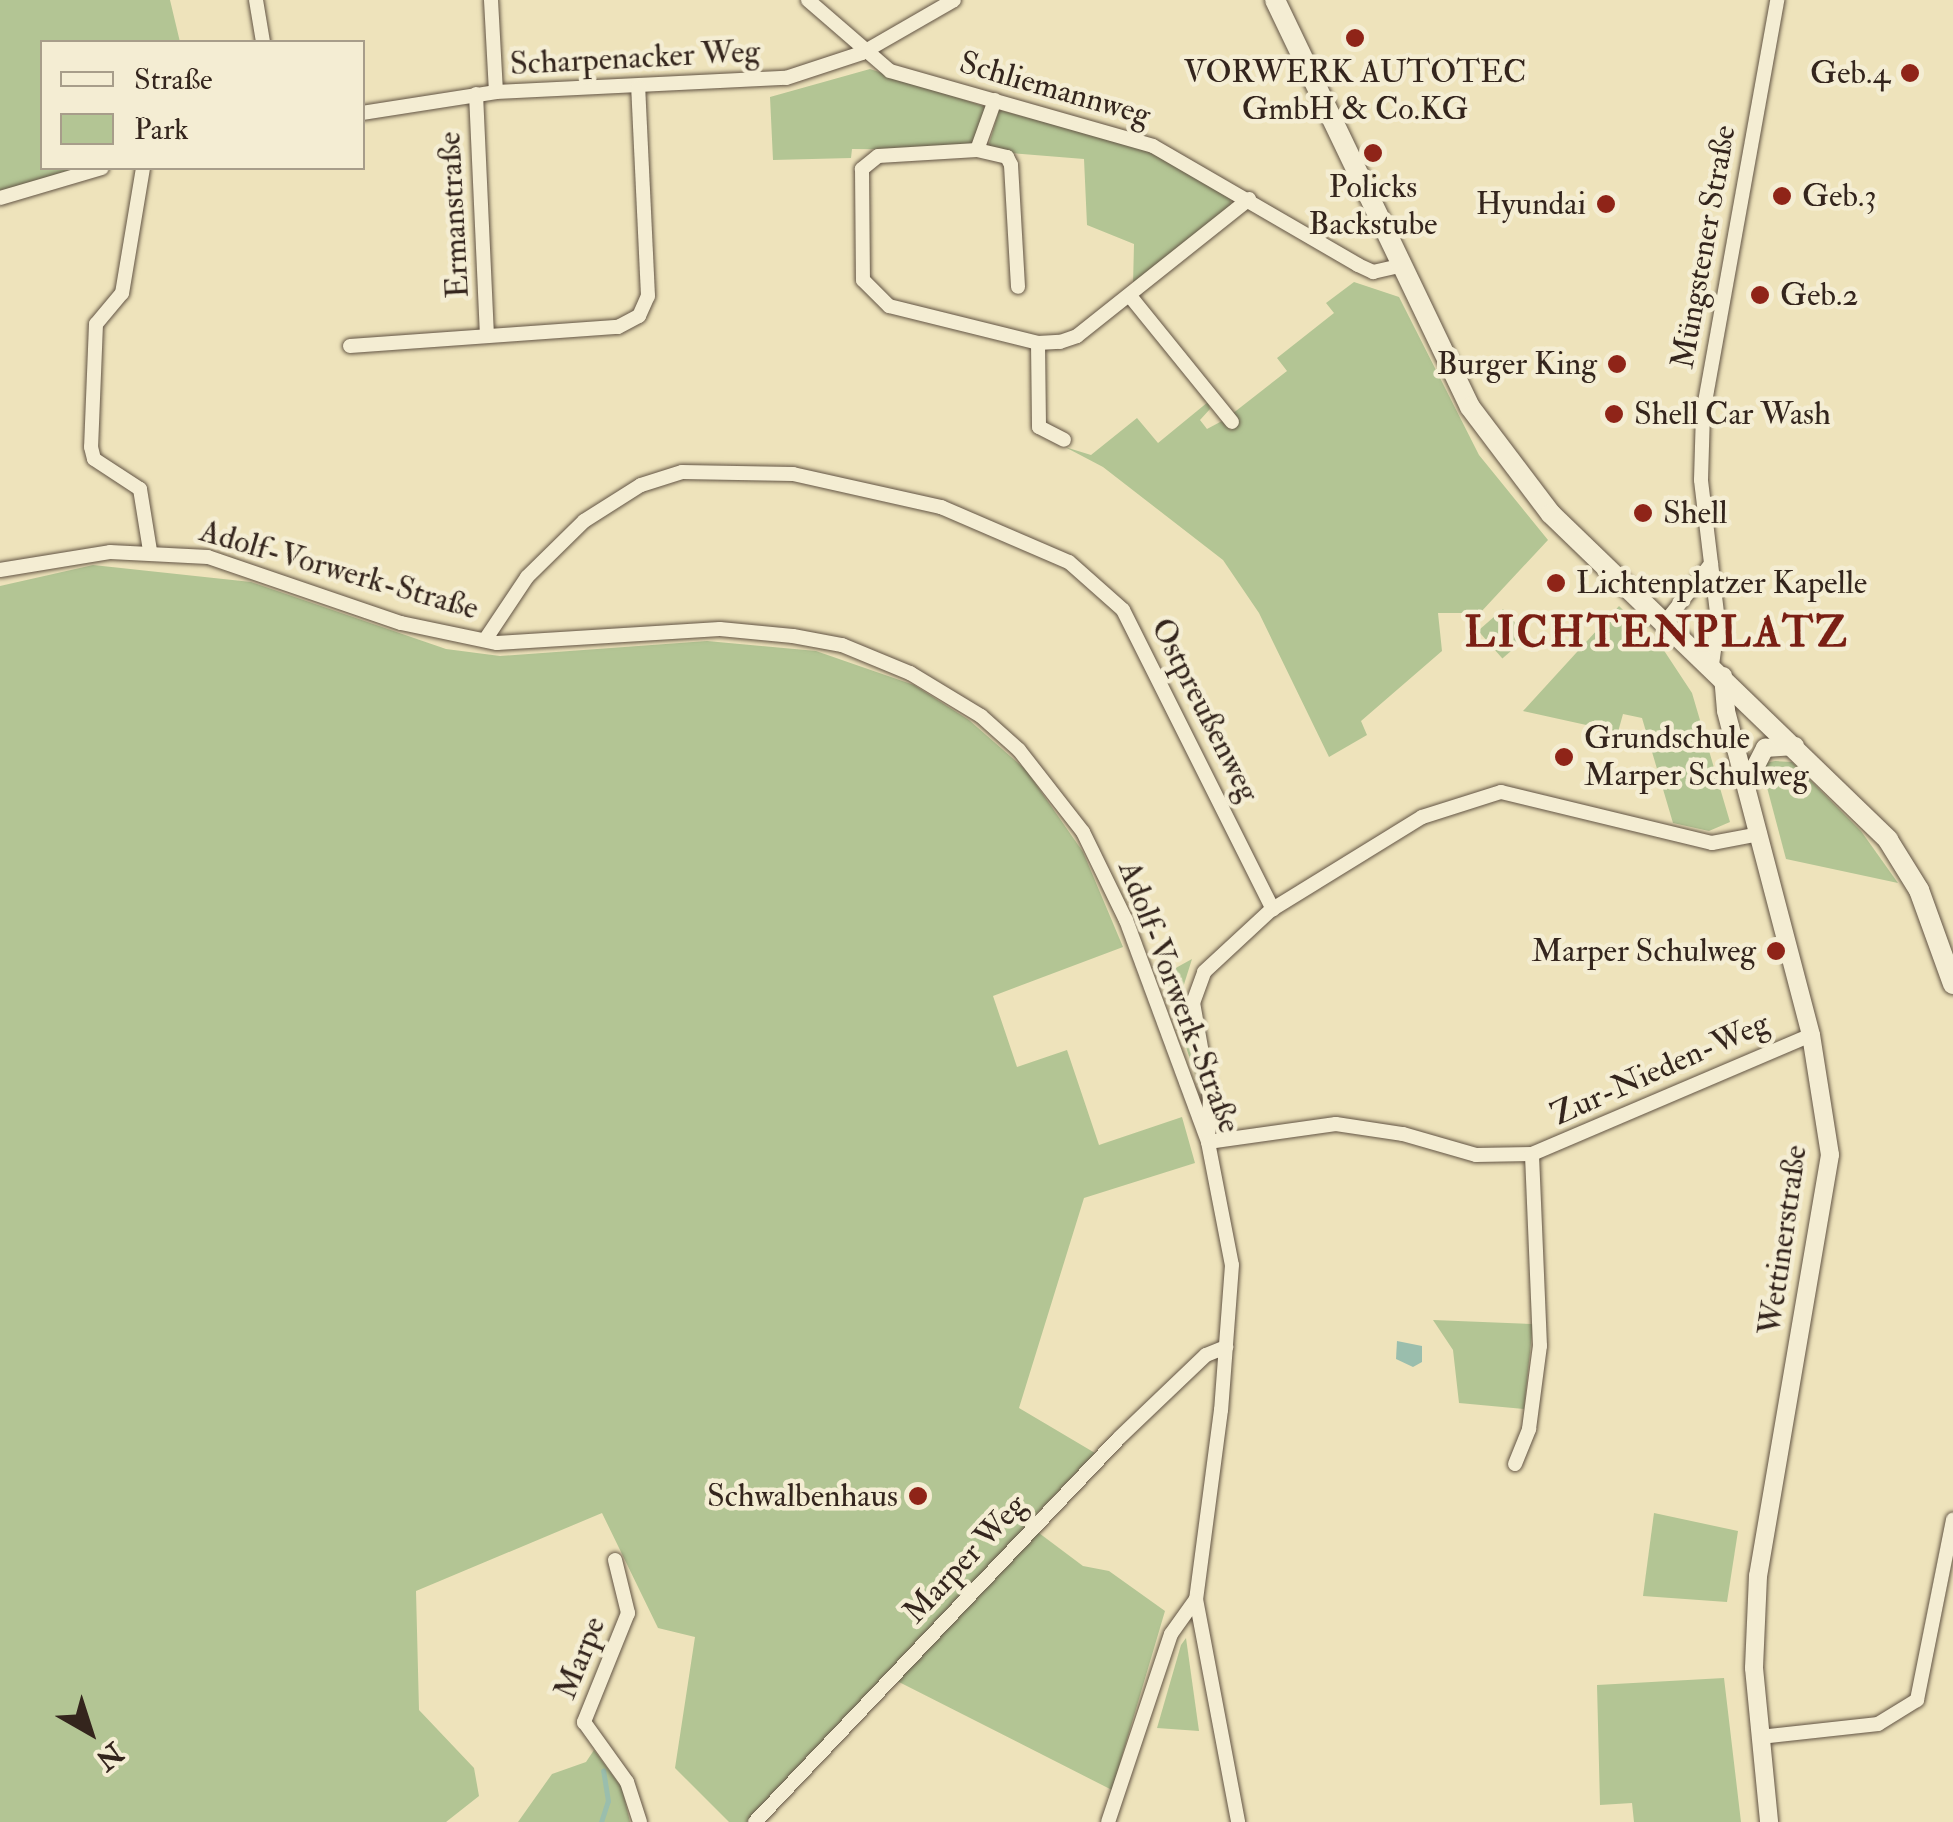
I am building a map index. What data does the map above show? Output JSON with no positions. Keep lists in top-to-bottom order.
{
  "streets": {
    "street": [
      "Scharpenacker Weg",
      "Schliemannweg",
      "Ermanstraße",
      "Müngstener Straße",
      "Adolf-Vorwerk-Straße",
      "Ostpreußenweg",
      "Zur-Nieden-Weg",
      "Wettinerstraße",
      "Marper Weg",
      "Marpe"
    ]
  },
  "crossings": [
    ["Scharpenacker Weg", "Schliemannweg"],
    ["Scharpenacker Weg", "Ermanstraße"],
    ["Müngstener Straße", "Wettinerstraße"],
    ["Adolf-Vorwerk-Straße", "Ostpreußenweg"],
    ["Adolf-Vorwerk-Straße", "Zur-Nieden-Weg"],
    ["Adolf-Vorwerk-Straße", "Marper Weg"],
    ["Zur-Nieden-Weg", "Wettinerstraße"]
  ],
  "districts": ["LICHTENPLATZ"],
  "places": [
    "VORWERK AUTOTEC GmbH & Co.KG",
    "Geb.4",
    "Policks Backstube",
    "Geb.3",
    "Hyundai",
    "Geb.2",
    "Burger King",
    "Shell Car Wash",
    "Shell",
    "Lichtenplatzer Kapelle",
    "Grundschule Marper Schulweg",
    "Marper Schulweg",
    "Schwalbenhaus"
  ],
  "legend": ["Straße", "Park"],
  "north": "bottom right"
}
